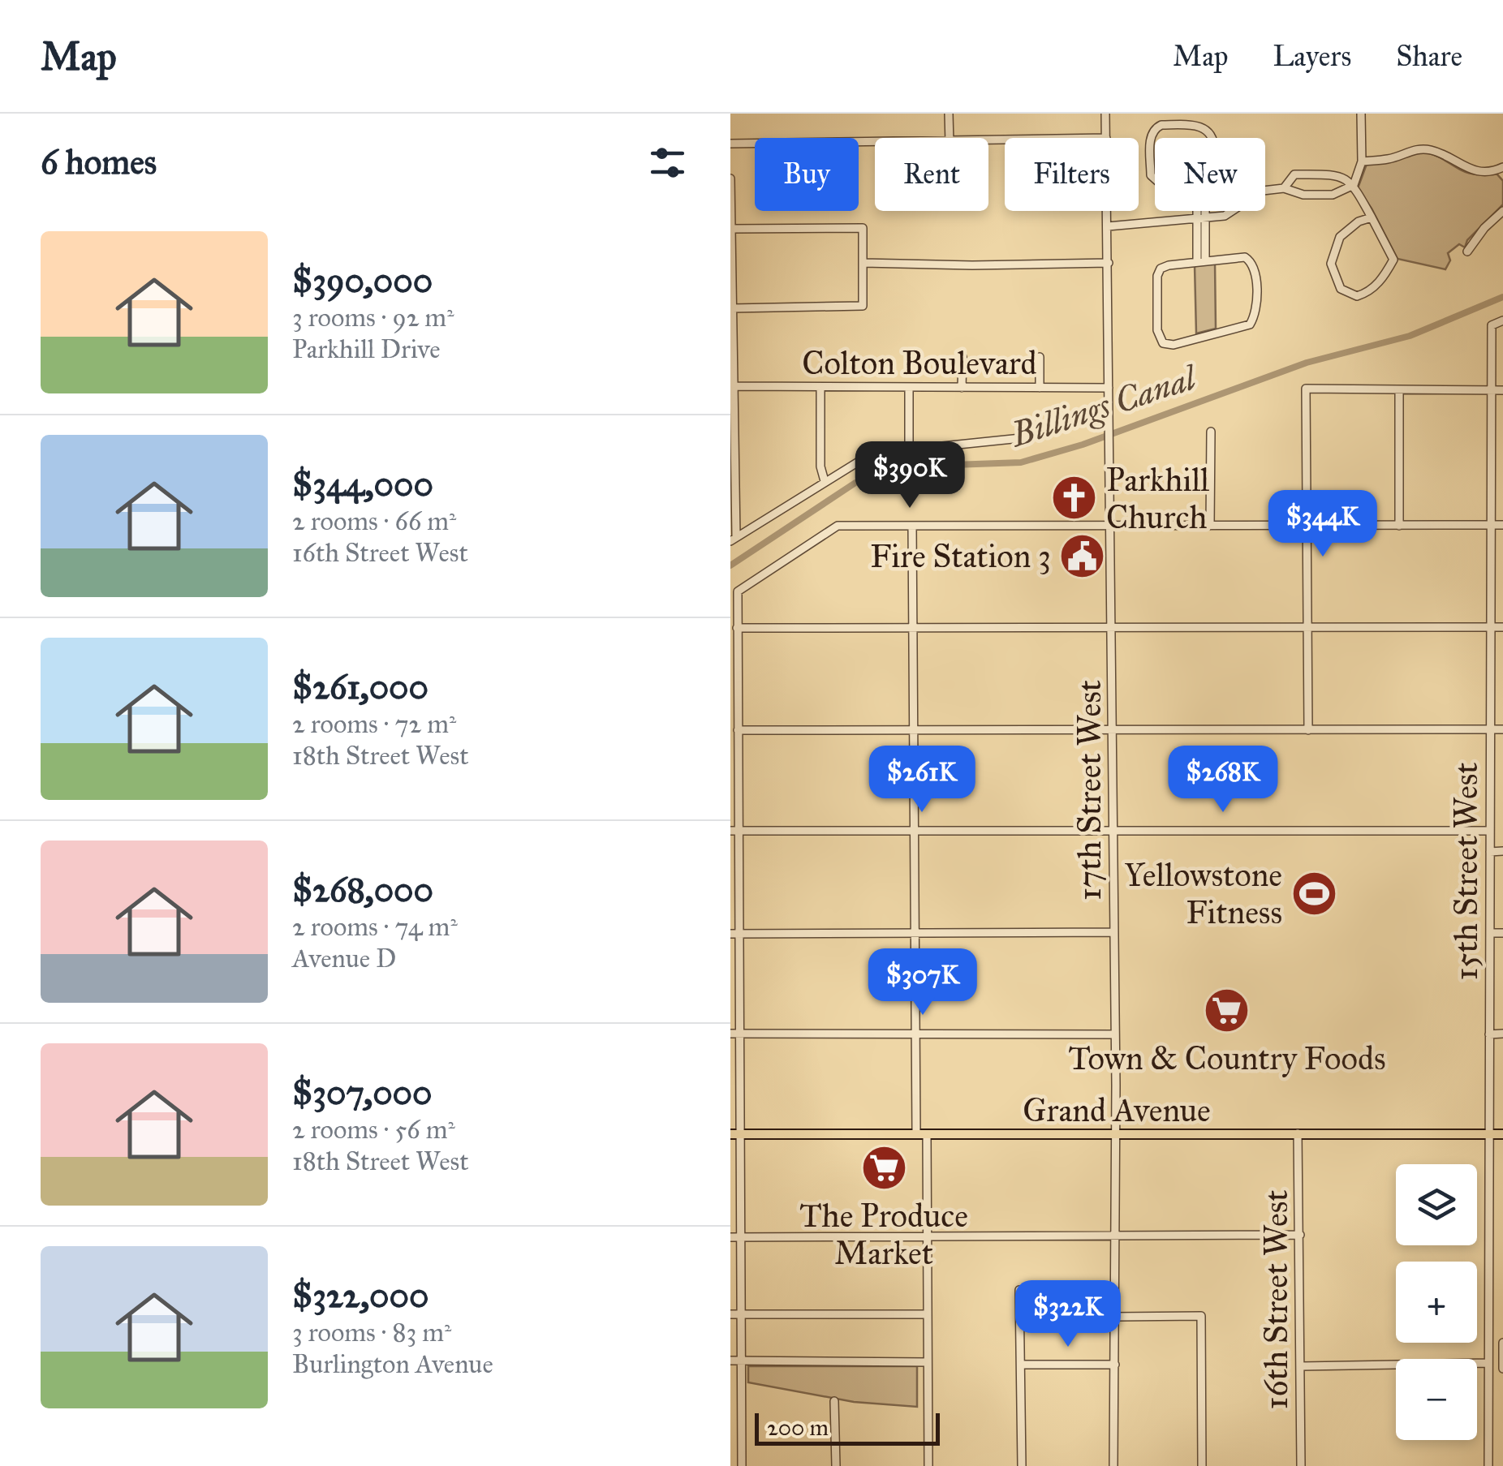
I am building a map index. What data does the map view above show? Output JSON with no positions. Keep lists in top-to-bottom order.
{
  "streets": {
    "main road": ["Grand Avenue"],
    "street": [
      "Colton Boulevard",
      "17th Street West",
      "15th Street West",
      "16th Street West"
    ]
  },
  "crossings": [
    ["Colton Boulevard", "17th Street West"],
    ["17th Street West", "Grand Avenue"],
    ["15th Street West", "Grand Avenue"],
    ["Grand Avenue", "16th Street West"]
  ],
  "water": ["Billings Canal"],
  "places": {
    "church": ["Parkhill Church"],
    "public building": ["Fire Station 3"],
    "sports": ["Yellowstone Fitness"],
    "supermarket": ["Town & Country Foods", "The Produce Market"]
  },
  "scale_bar": "200 m",
  "page": {
    "header": "Map",
    "nav": ["Map", "Layers", "Share"],
    "heading": "6 homes",
    "chip": [
      "Buy",
      "Rent",
      "Filters",
      "New"
    ],
    "list": [
      {
        "name": "$390,000",
        "note": "3 rooms · 92 m² · Parkhill Drive"
      },
      {
        "name": "$344,000",
        "note": "2 rooms · 66 m² · 16th Street West"
      },
      {
        "name": "$261,000",
        "note": "2 rooms · 72 m² · 18th Street West"
      },
      {
        "name": "$268,000",
        "note": "2 rooms · 74 m² · Avenue D"
      },
      {
        "name": "$307,000",
        "note": "2 rooms · 56 m² · 18th Street West"
      },
      {
        "name": "$322,000",
        "note": "3 rooms · 83 m² · Burlington Avenue"
      }
    ],
    "price": [
      "$390K",
      "$344K",
      "$261K",
      "$268K",
      "$307K",
      "$322K"
    ],
    "map_buttons": ["+", "−"],
    "scale": "200 m"
  }
}
